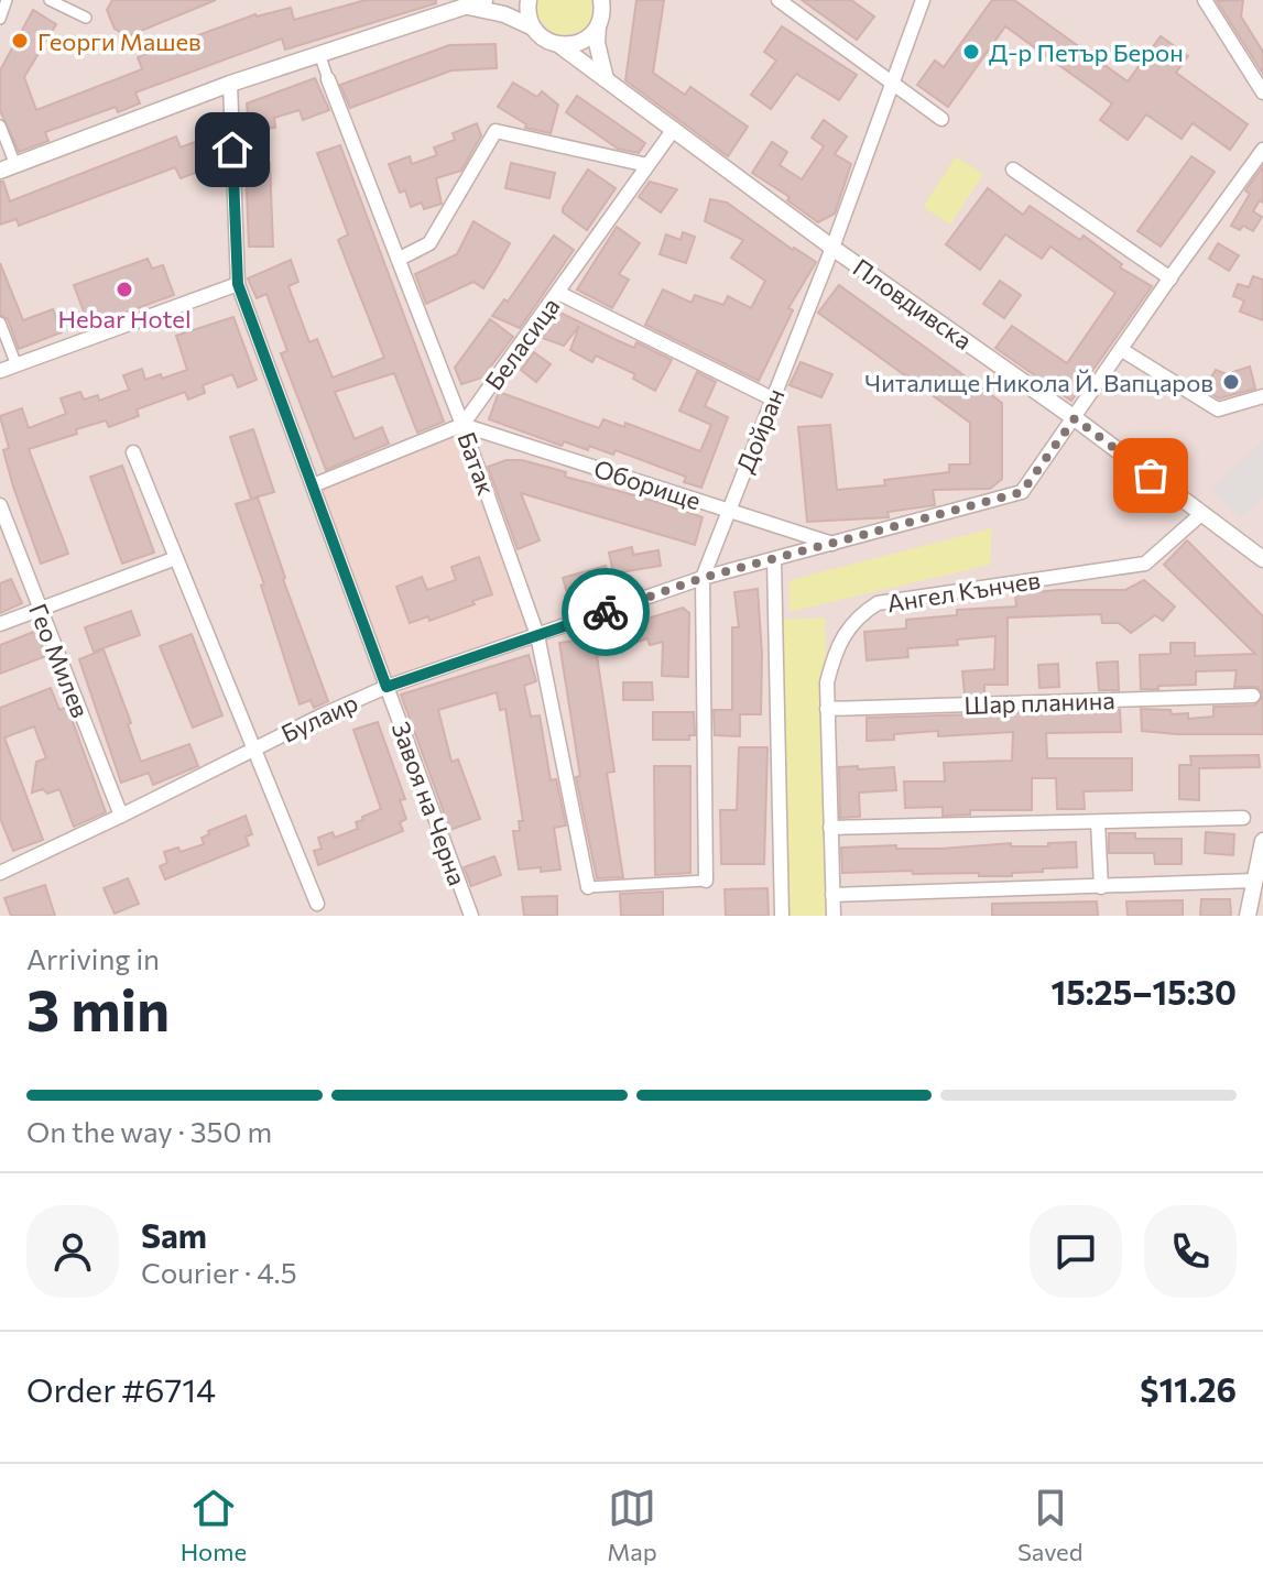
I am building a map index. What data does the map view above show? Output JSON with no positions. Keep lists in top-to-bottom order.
{
  "streets": {
    "street": [
      "Пловдивска",
      "Беласица",
      "Дойран",
      "Батак",
      "Оборище",
      "Ангел Кънчев",
      "Гео Милев",
      "Шар планина",
      "Булаир",
      "Завоя на Черна"
    ]
  },
  "crossings": [
    ["Пловдивска", "Беласица"],
    ["Пловдивска", "Дойран"],
    ["Пловдивска", "Ангел Кънчев"],
    ["Пловдивска", "Булаир"],
    ["Беласица", "Батак"],
    ["Беласица", "Оборище"],
    ["Дойран", "Оборище"],
    ["Дойран", "Булаир"],
    ["Батак", "Оборище"],
    ["Батак", "Булаир"],
    ["Оборище", "Булаир"],
    ["Ангел Кънчев", "Шар планина"],
    ["Гео Милев", "Булаир"],
    ["Булаир", "Завоя на Черна"]
  ],
  "places": [
    "Георги Maшев",
    "Д-р Петър Берон",
    "Hebar Hotel",
    "Читалище Никола Й. Вапцаров"
  ],
  "page": {
    "heading": ["3 min", "Arriving in", "15:25–15:30"],
    "panel": [
      "Sam",
      "Courier · 4.5",
      "Order #6714",
      "$11.26"
    ],
    "bar": "On the way · 350 m",
    "tabs": ["Home", "Map", "Saved"]
  }
}
